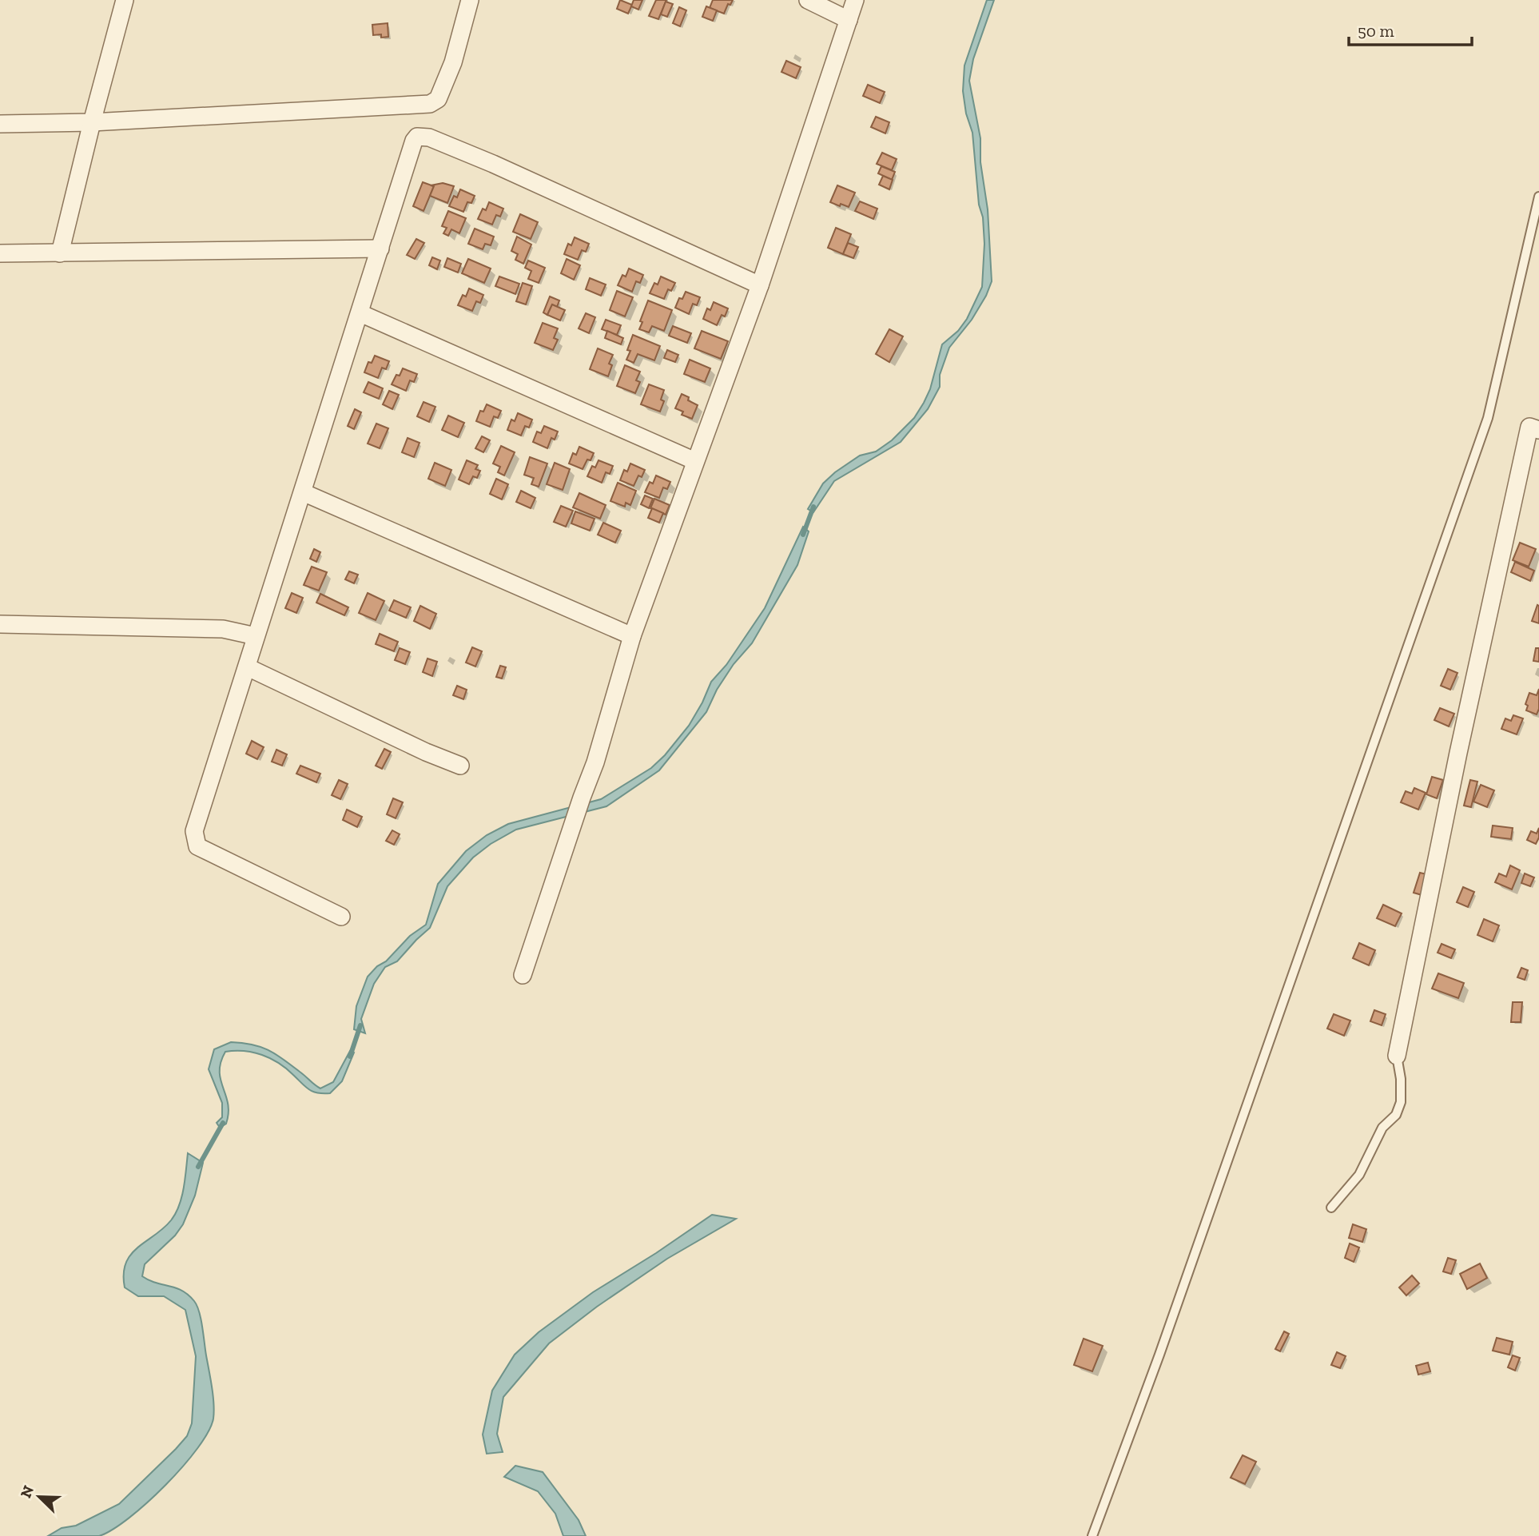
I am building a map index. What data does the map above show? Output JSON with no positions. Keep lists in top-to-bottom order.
{
  "scale_bar": "50 m",
  "north": "top left"
}
